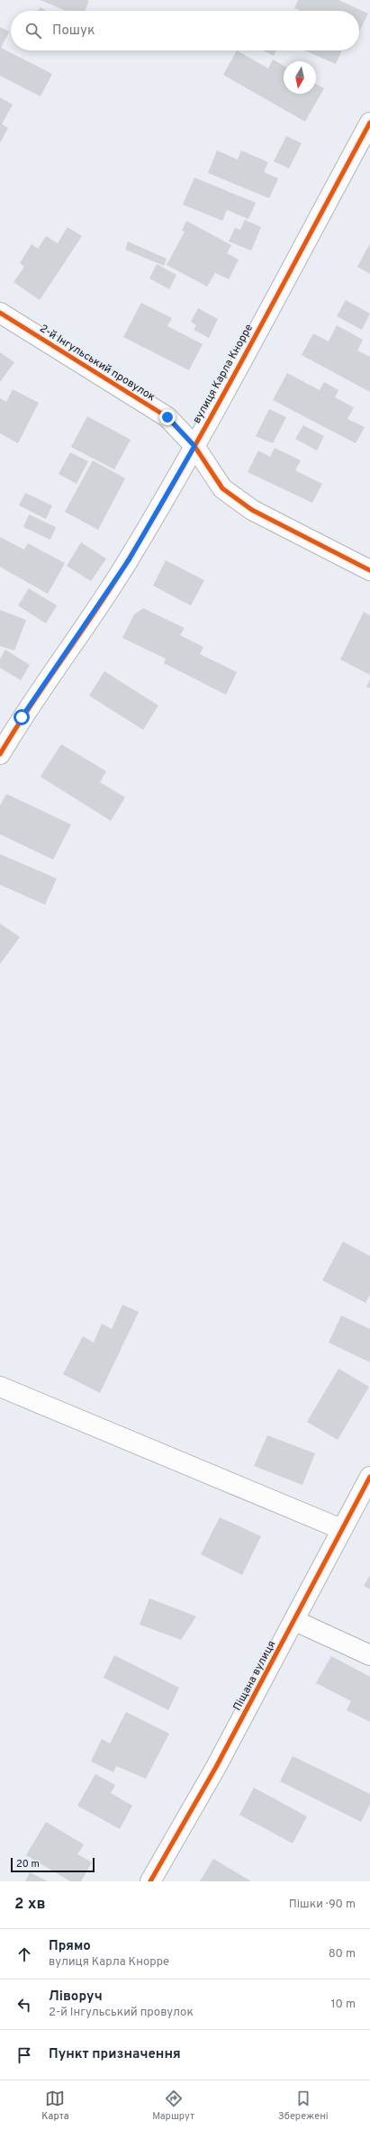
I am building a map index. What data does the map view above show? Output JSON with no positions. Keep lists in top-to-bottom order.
{
  "streets": {
    "street": ["2-й Інгульський провулок", "вулиця Карла Кнорре", "Піщана вулиця"]
  },
  "crossings": [
    ["2-й Інгульський провулок", "вулиця Карла Кнорре"]
  ],
  "scale_bar": "20 m",
  "north": "bottom",
  "page": {
    "search": "Пошук",
    "scale": "20 m",
    "heading": ["2 хв", "Пішки · 90 m"],
    "list": [
      ["Прямо", "вулиця Карла Кнорре", "80 m"],
      ["Ліворуч", "2-й Інгульський провулок", "10 m"],
      "Пункт призначення"
    ],
    "nav": ["Карта", "Маршрут", "Збережені"]
  }
}
